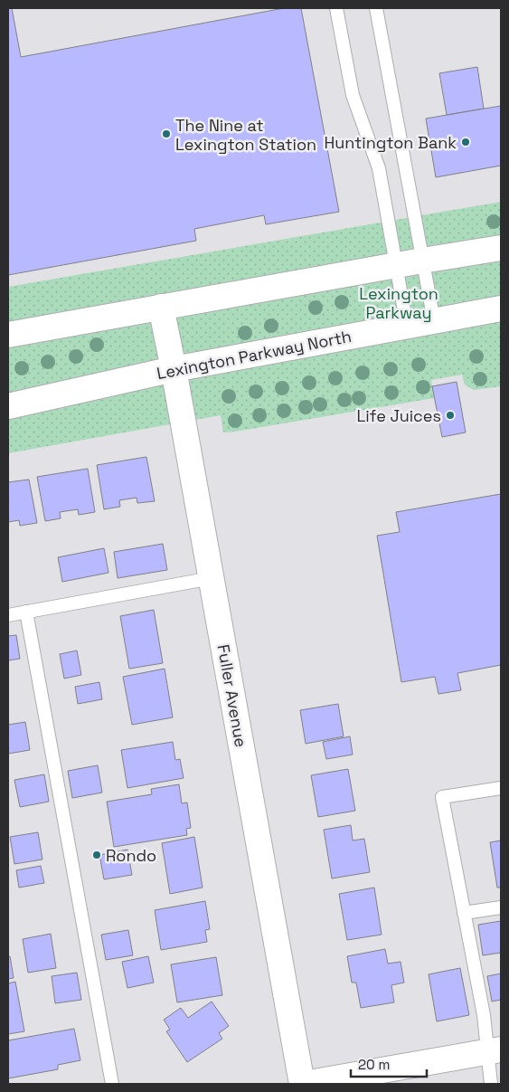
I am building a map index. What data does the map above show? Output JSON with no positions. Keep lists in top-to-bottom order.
{
  "streets": {
    "main road": ["Lexington Parkway North", "Fuller Avenue"]
  },
  "crossings": [
    ["Lexington Parkway North", "Fuller Avenue"]
  ],
  "parks": ["Lexington Parkway"],
  "places": [
    "The Nine at Lexington Station",
    "Huntington Bank",
    "Life Juices",
    "Rondo"
  ],
  "scale_bar": "20 m"
}
